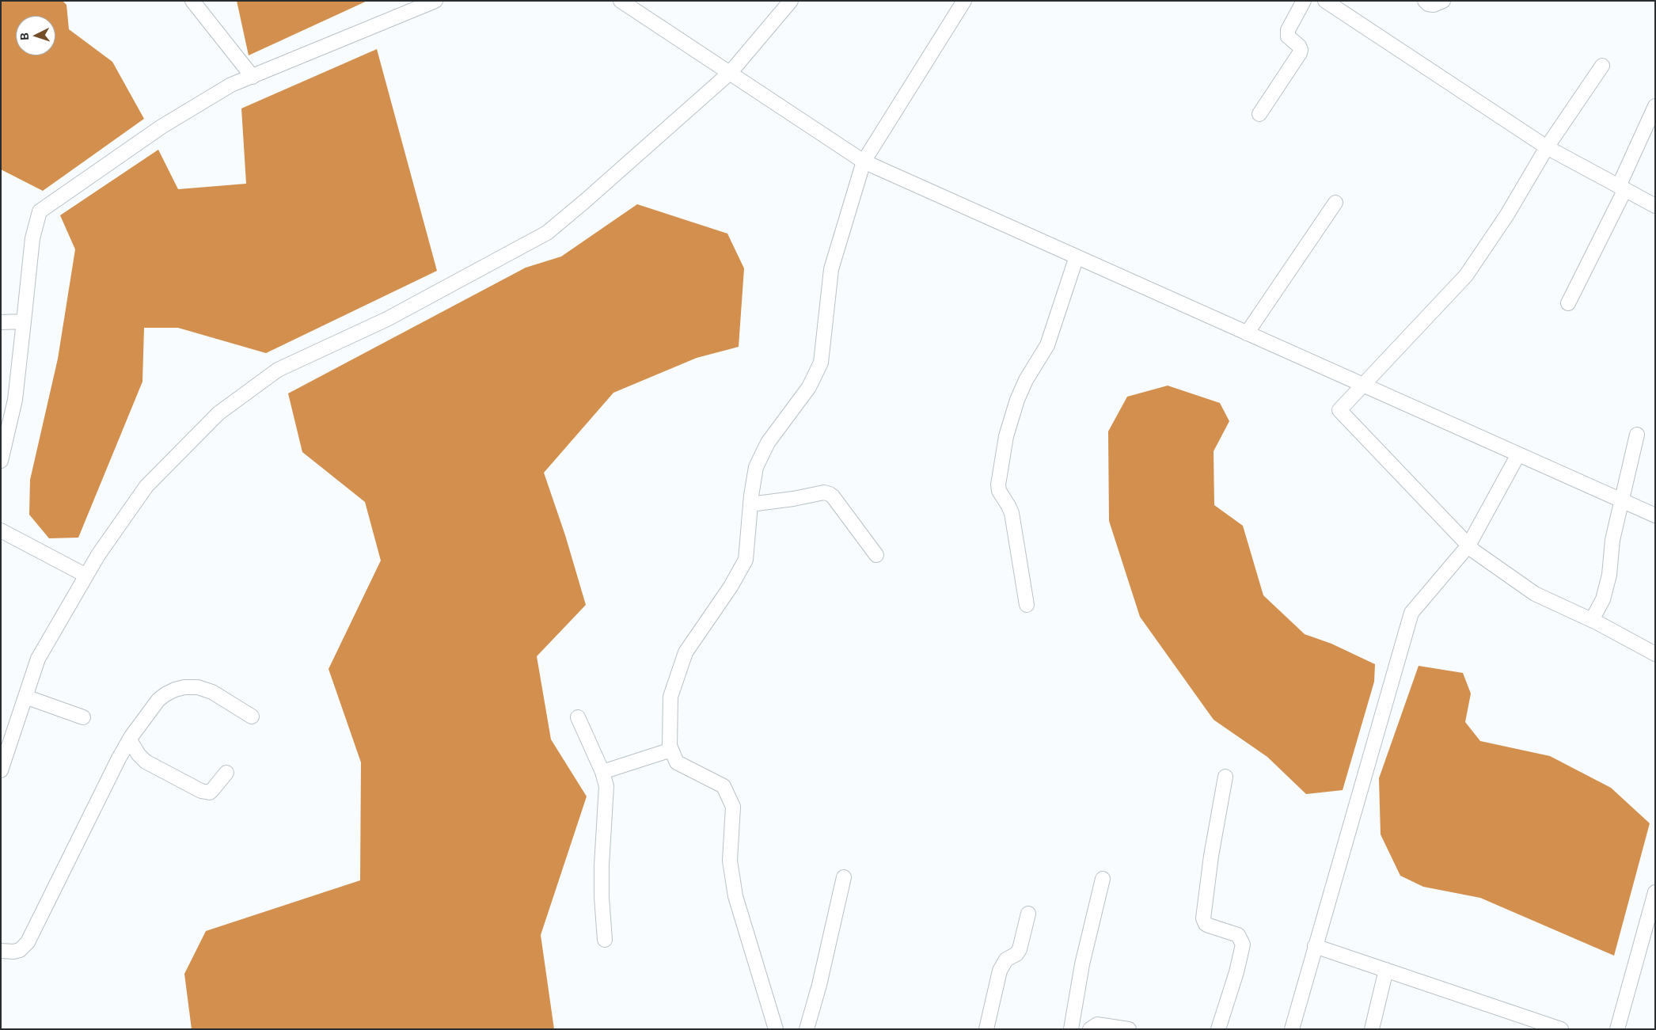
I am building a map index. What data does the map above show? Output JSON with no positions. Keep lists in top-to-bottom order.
{
  "north": "left"
}
